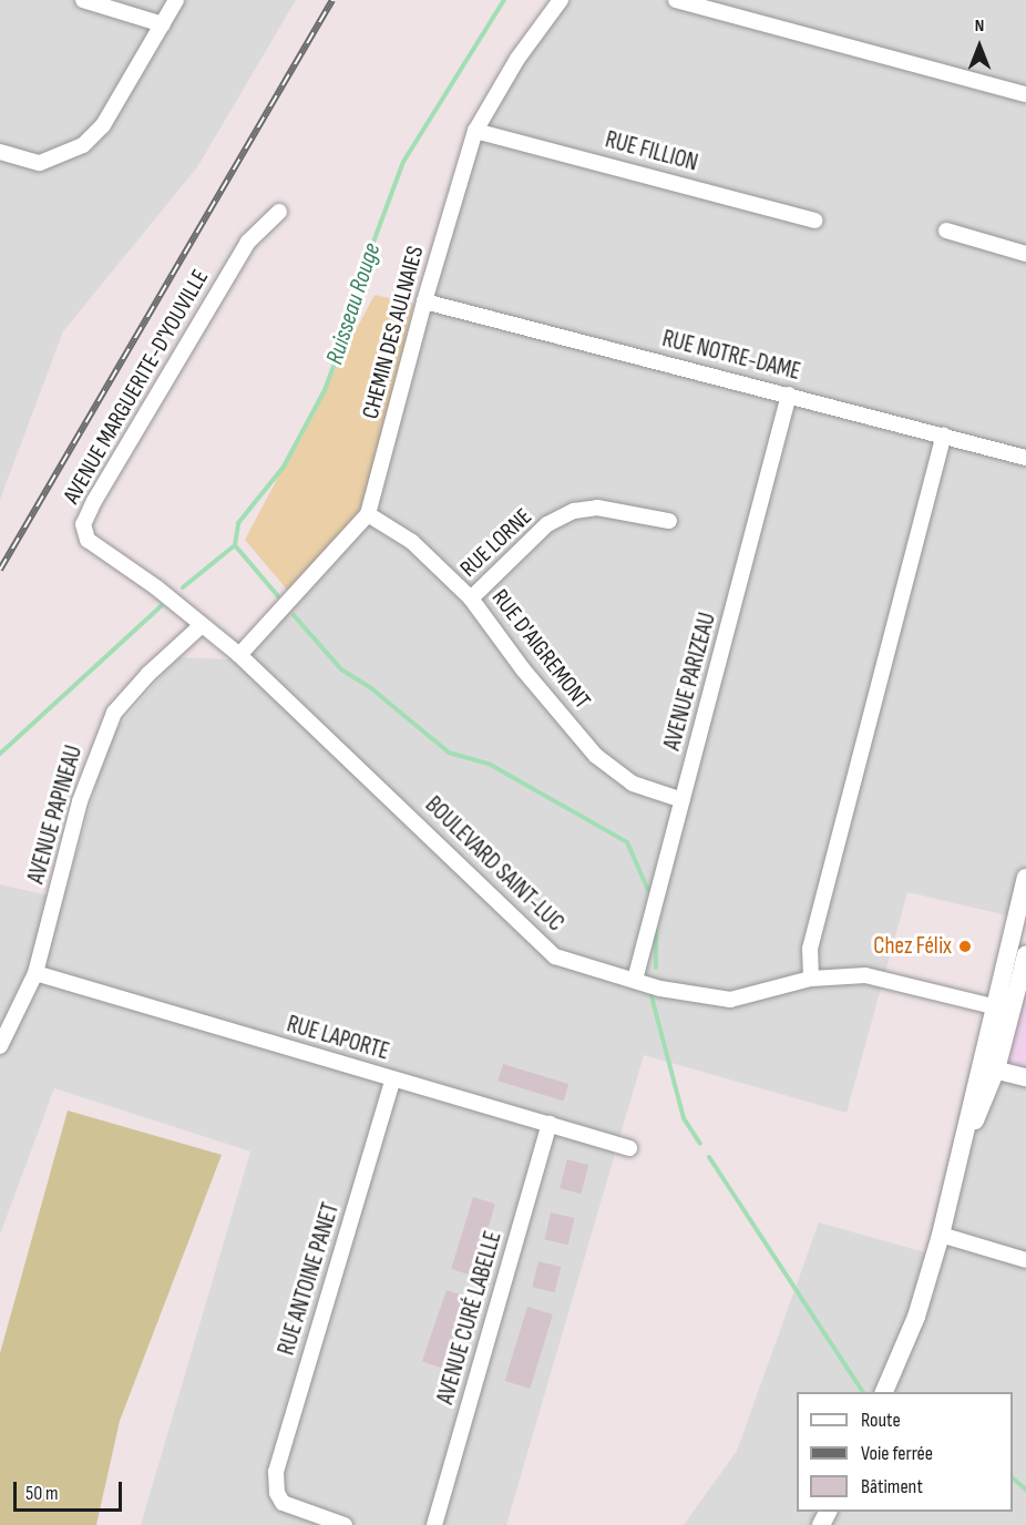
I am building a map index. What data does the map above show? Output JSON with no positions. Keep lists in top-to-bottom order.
{
  "streets": {
    "street": [
      "RUE FILLION",
      "CHEMIN DES AULNAIES",
      "RUE NOTRE-DAME",
      "AVENUE MARGUERITE-D'YOUVILLE",
      "RUE LORNE",
      "RUE D'AIGREMONT",
      "AVENUE PARIZEAU",
      "AVENUE PAPINEAU",
      "BOULEVARD SAINT-LUC",
      "RUE LAPORTE",
      "RUE ANTOINE PANET",
      "AVENUE CURÉ LABELLE"
    ]
  },
  "crossings": [
    ["RUE FILLION", "CHEMIN DES AULNAIES"],
    ["CHEMIN DES AULNAIES", "RUE NOTRE-DAME"],
    ["CHEMIN DES AULNAIES", "RUE D'AIGREMONT"],
    ["CHEMIN DES AULNAIES", "BOULEVARD SAINT-LUC"],
    ["RUE NOTRE-DAME", "AVENUE PARIZEAU"],
    ["AVENUE MARGUERITE-D'YOUVILLE", "AVENUE PAPINEAU"],
    ["AVENUE MARGUERITE-D'YOUVILLE", "BOULEVARD SAINT-LUC"],
    ["RUE LORNE", "RUE D'AIGREMONT"],
    ["RUE D'AIGREMONT", "AVENUE PARIZEAU"],
    ["AVENUE PARIZEAU", "BOULEVARD SAINT-LUC"],
    ["AVENUE PAPINEAU", "BOULEVARD SAINT-LUC"],
    ["AVENUE PAPINEAU", "RUE LAPORTE"],
    ["RUE LAPORTE", "RUE ANTOINE PANET"],
    ["RUE LAPORTE", "AVENUE CURÉ LABELLE"]
  ],
  "water": ["Ruisseau Rouge"],
  "places": ["Chez Félix"],
  "legend": ["Route", "Voie ferrée", "Bâtiment"],
  "scale_bar": "50 m",
  "north": "top"
}
